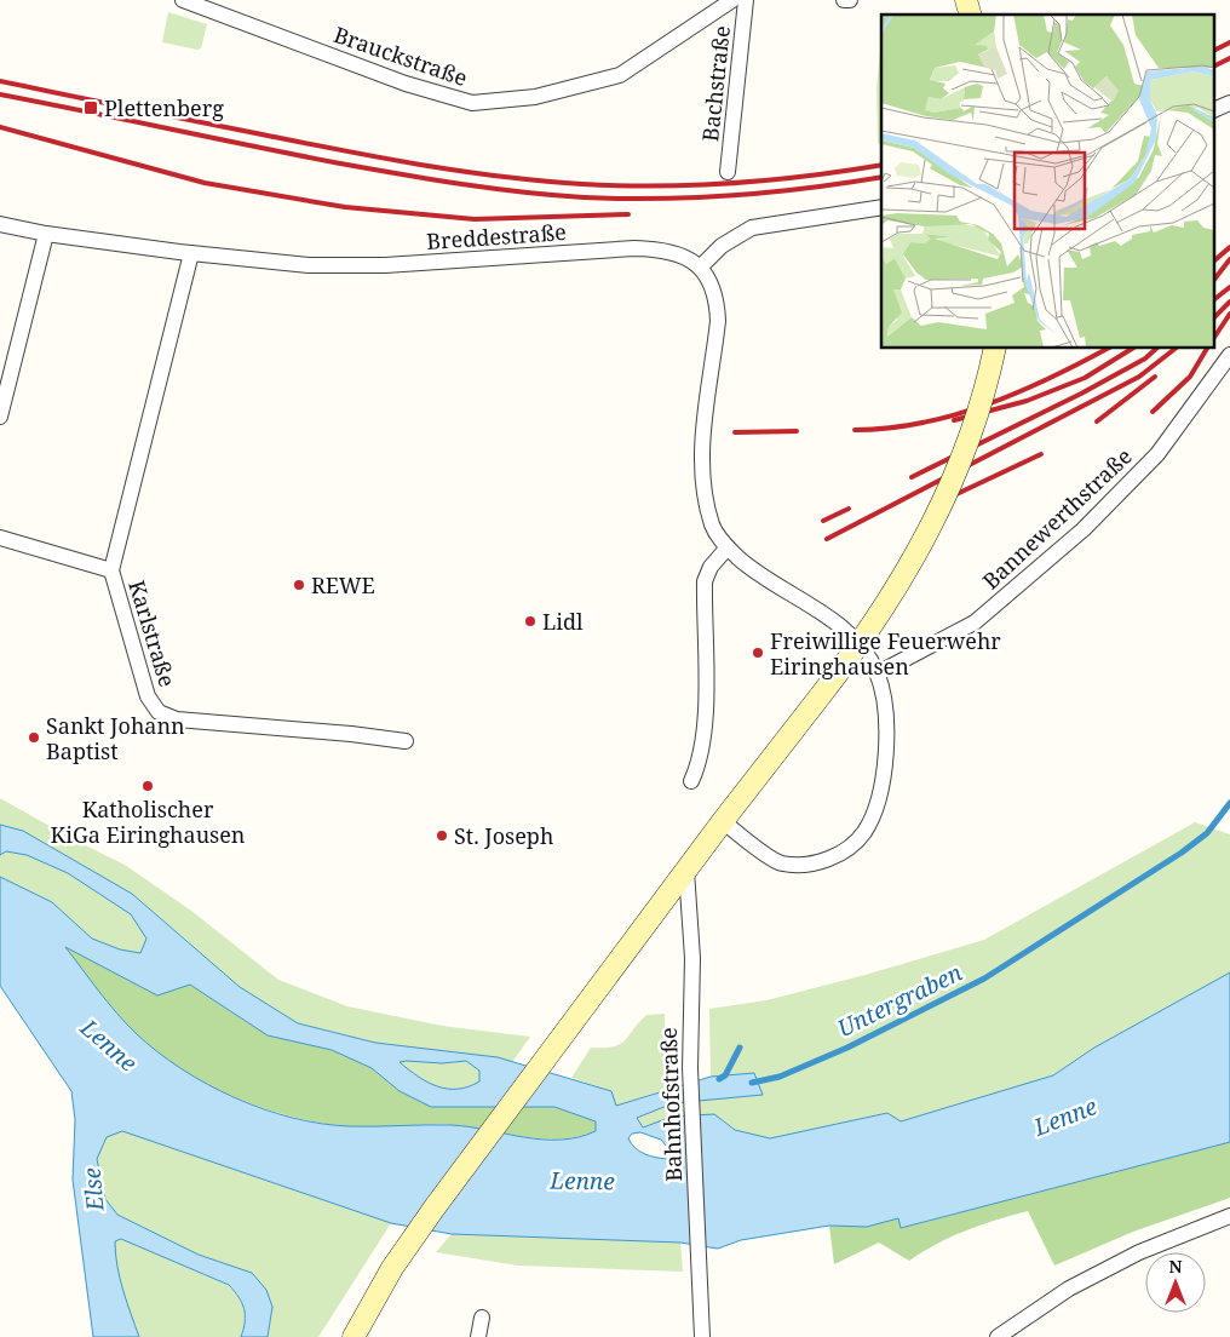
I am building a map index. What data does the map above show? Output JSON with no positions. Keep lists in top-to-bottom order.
{
  "streets": {
    "street": [
      "Brauckstraße",
      "Bachstraße",
      "Breddestraße",
      "Bannewerthstraße",
      "Karlstraße",
      "Bahnhofstraße"
    ]
  },
  "crossings": [
    ["Breddestraße", "Karlstraße"]
  ],
  "water": ["Untergraben", "Lenne", "Else"],
  "places": {
    "transit": ["Plettenberg"],
    "other": [
      "REWE",
      "Lidl",
      "Freiwillige Feuerwehr Eiringhausen",
      "Sankt Johann Baptist",
      "Katholischer KiGa Eiringhausen",
      "St. Joseph"
    ]
  },
  "north": "top"
}
